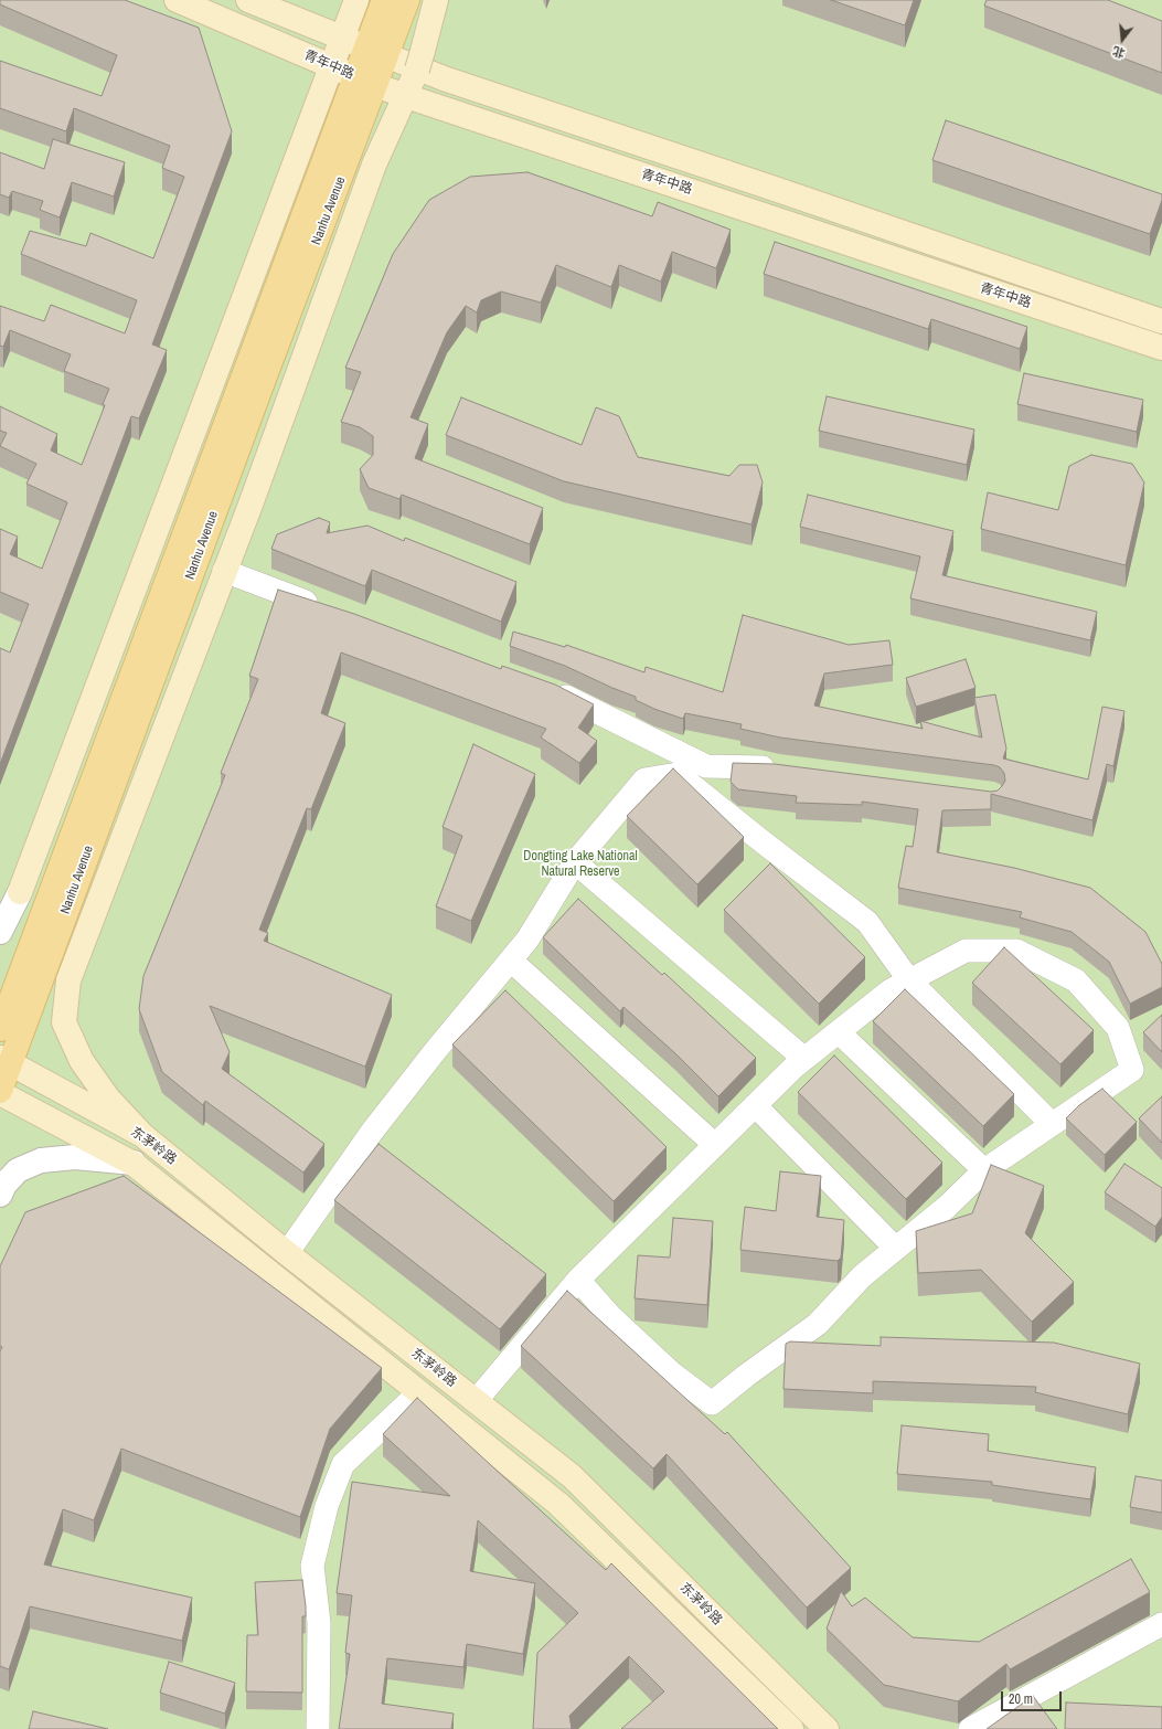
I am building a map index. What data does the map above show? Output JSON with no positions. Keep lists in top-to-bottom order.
{
  "streets": {
    "main road": ["青年中路", "Nanhu Avenue", "东茅岭路"]
  },
  "crossings": [
    ["青年中路", "Nanhu Avenue"],
    ["Nanhu Avenue", "东茅岭路"]
  ],
  "parks": ["Dongting Lake National Natural Reserve"],
  "scale_bar": "20 m",
  "north": "bottom"
}
